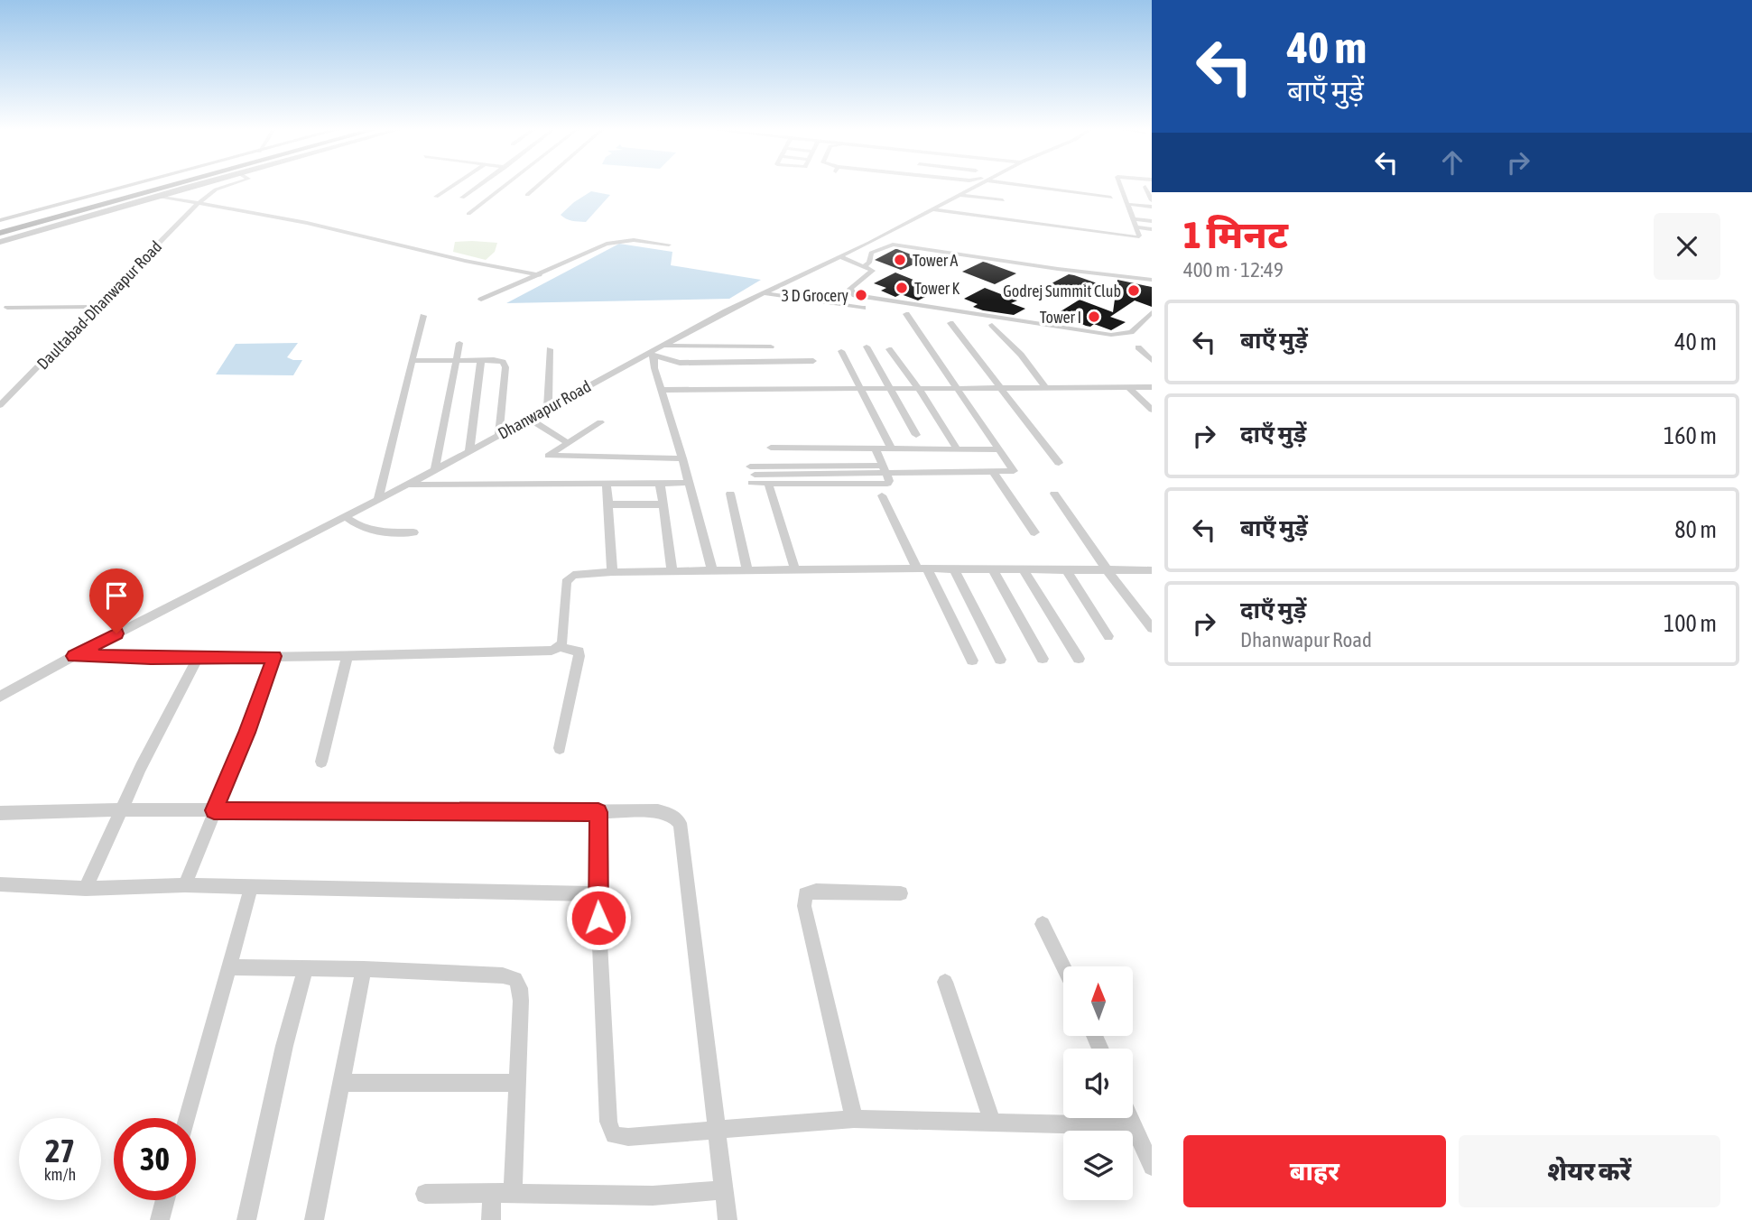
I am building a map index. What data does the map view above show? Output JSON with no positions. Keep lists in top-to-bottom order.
{
  "streets": {
    "street": ["Daultabad-Dhanwapur Road", "Dhanwapur Road"]
  },
  "places": [
    "Tower A",
    "Tower K",
    "Godrej Summit Club",
    "3 D Grocery",
    "Tower I"
  ],
  "north": "top",
  "page": {
    "turn": ["40 m", "बाएँ मुड़ें"],
    "heading": ["1 मिनट", "400 m · 12:49"],
    "list": [
      {
        "name": "बाएँ मुड़ें",
        "value": "40 m"
      },
      {
        "name": "दाएँ मुड़ें",
        "value": "160 m"
      },
      {
        "name": "बाएँ मुड़ें",
        "value": "80 m"
      },
      {
        "name": "दाएँ मुड़ें",
        "note": "Dhanwapur Road",
        "value": "100 m"
      }
    ],
    "speed": "27 km/h",
    "limit": "30",
    "buttons": ["बाहर", "शेयर करें"]
  }
}
